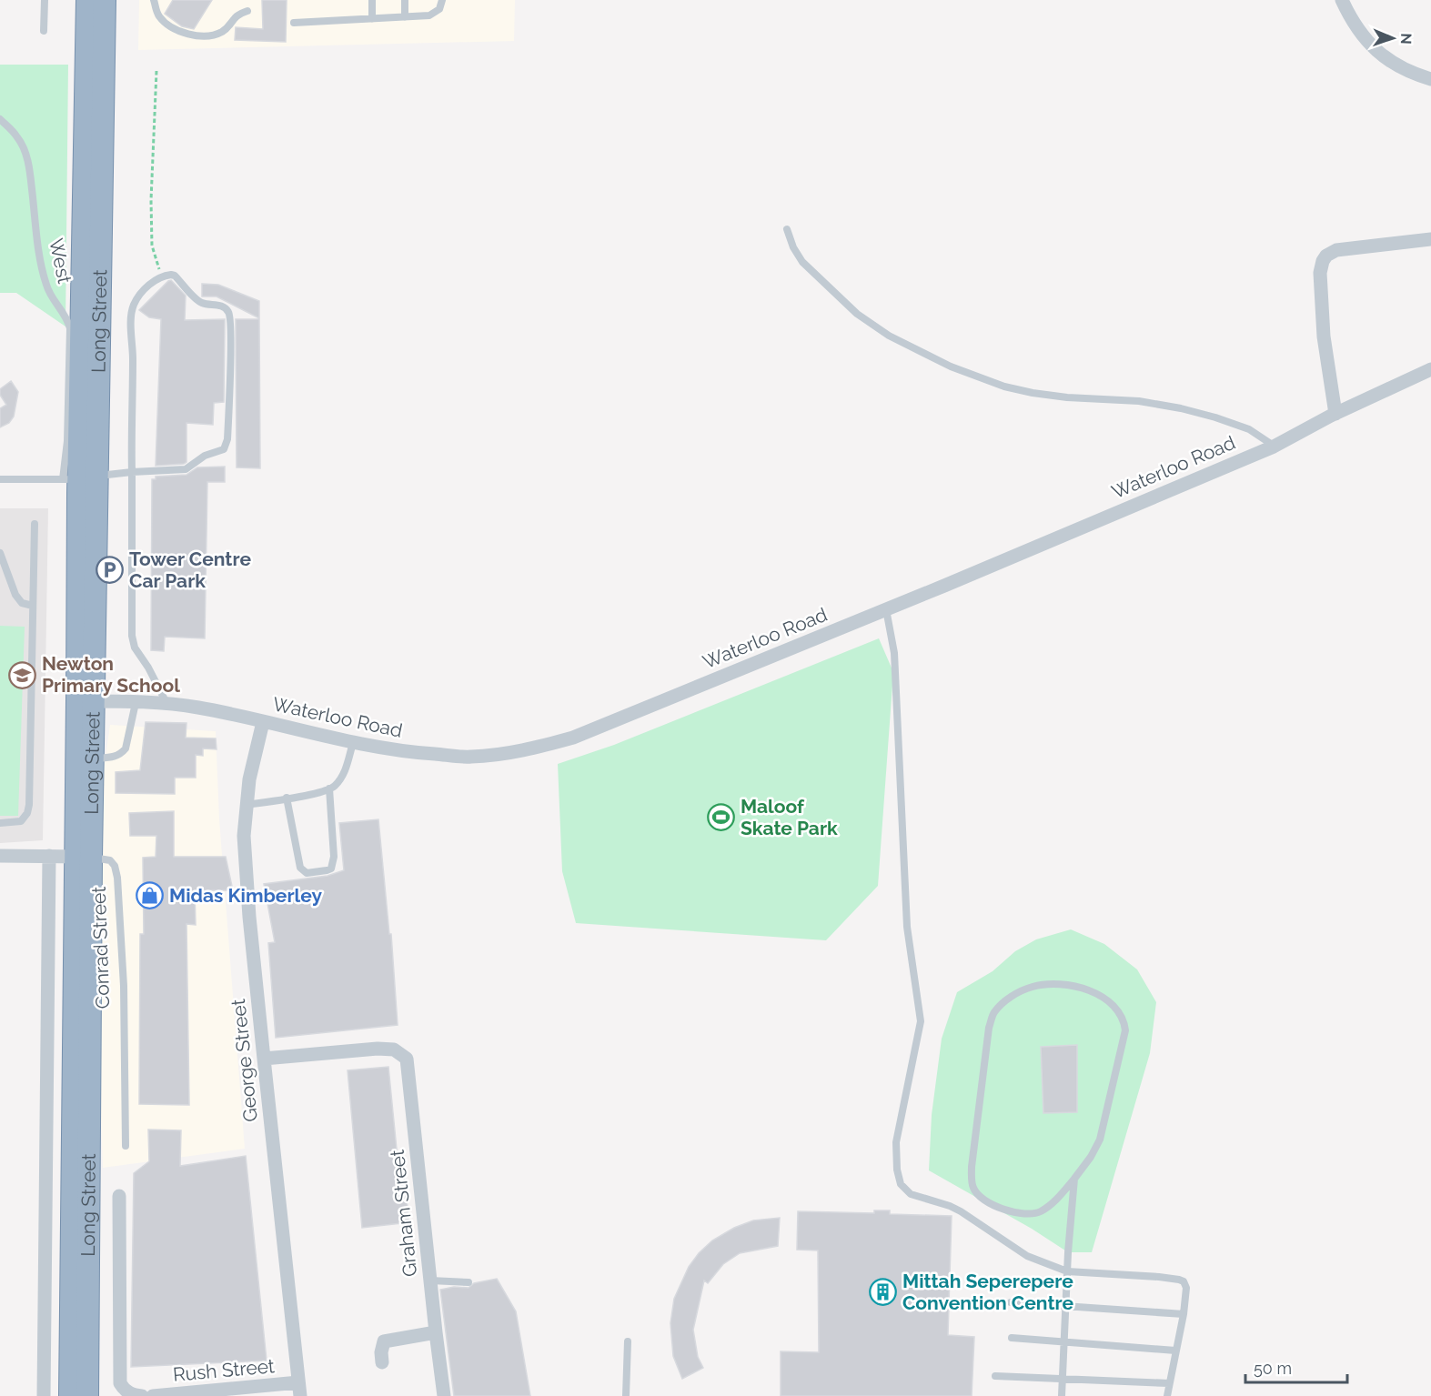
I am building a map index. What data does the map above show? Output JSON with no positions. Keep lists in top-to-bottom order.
{
  "streets": {
    "highway": ["Long Street"],
    "street": [
      "Waterloo Road",
      "Conrad Street",
      "George Street",
      "Graham Street",
      "Rush Street"
    ],
    "lane": ["West"]
  },
  "crossings": [
    ["West", "Long Street"],
    ["Long Street", "Waterloo Road"],
    ["Long Street", "Conrad Street"],
    ["Waterloo Road", "George Street"],
    ["George Street", "Graham Street"],
    ["George Street", "Rush Street"]
  ],
  "places": {
    "parking": ["Tower Centre Car Park"],
    "school or university": ["Newton Primary School"],
    "sports": ["Maloof Skate Park"],
    "shop": ["Midas Kimberley"],
    "building": ["Mittah Seperepere Convention Centre"]
  },
  "scale_bar": "50 m",
  "north": "right"
}
